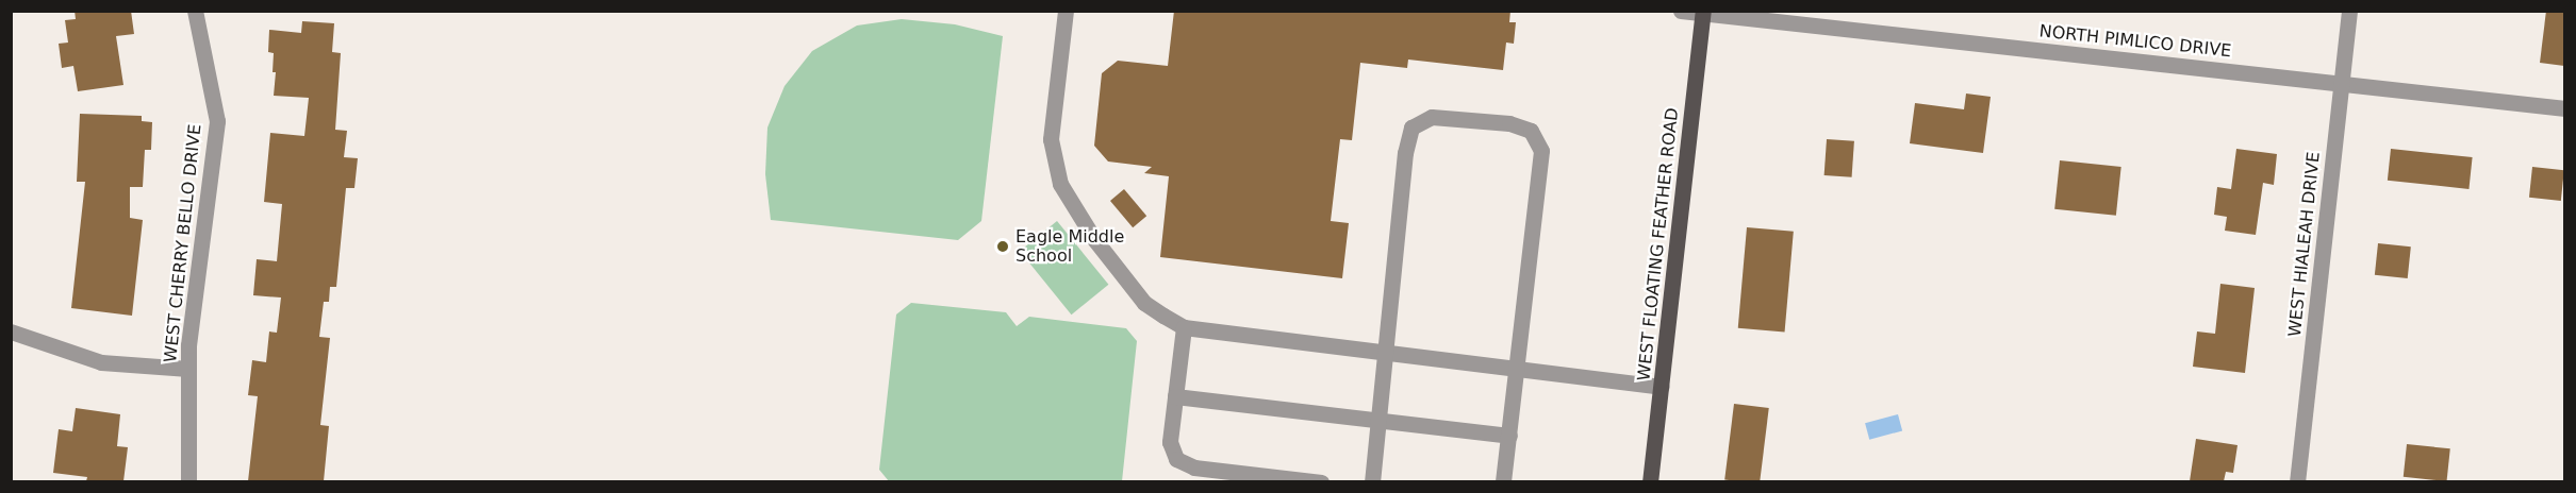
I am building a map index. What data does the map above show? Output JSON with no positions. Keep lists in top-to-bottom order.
{
  "streets": {
    "main road": ["WEST FLOATING FEATHER ROAD"],
    "street": ["NORTH PIMLICO DRIVE", "WEST CHERRY BELLO DRIVE", "WEST HIALEAH DRIVE"]
  },
  "crossings": [
    ["NORTH PIMLICO DRIVE", "WEST FLOATING FEATHER ROAD"],
    ["NORTH PIMLICO DRIVE", "WEST HIALEAH DRIVE"]
  ],
  "places": ["Eagle Middle School"]
}
